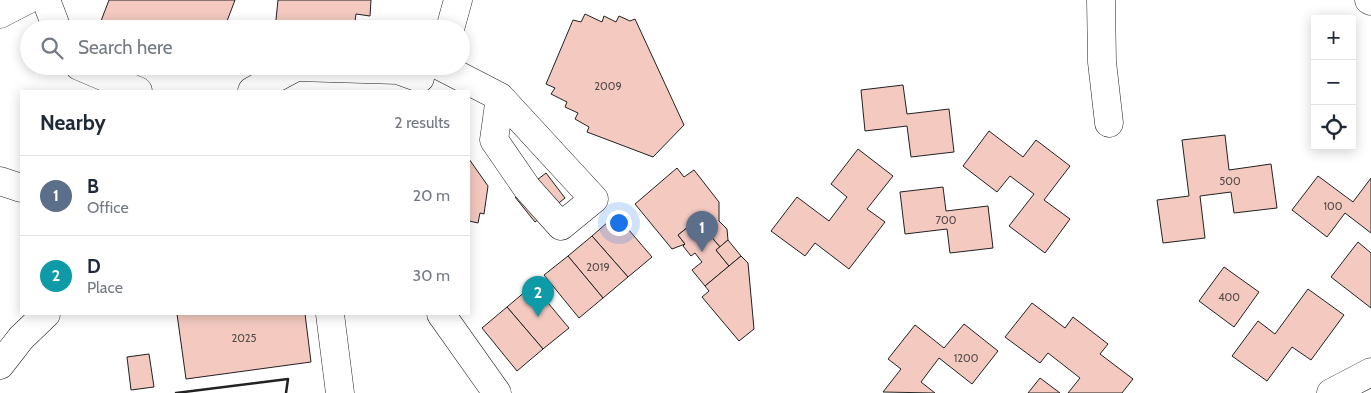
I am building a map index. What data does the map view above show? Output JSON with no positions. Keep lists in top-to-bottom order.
{
  "house_numbers": [
    "2009",
    "500",
    "100",
    "700",
    "2019",
    "400",
    "2025",
    "1200"
  ],
  "page": {
    "map_buttons": ["+", "−"],
    "search": "Search here",
    "heading": ["Nearby", "2 results"],
    "list": [
      {
        "mark": "1",
        "name": "B",
        "note": "Office",
        "value": "20 m"
      },
      {
        "mark": "2",
        "name": "D",
        "note": "Place",
        "value": "30 m"
      }
    ],
    "pins": ["1", "2"]
  }
}
